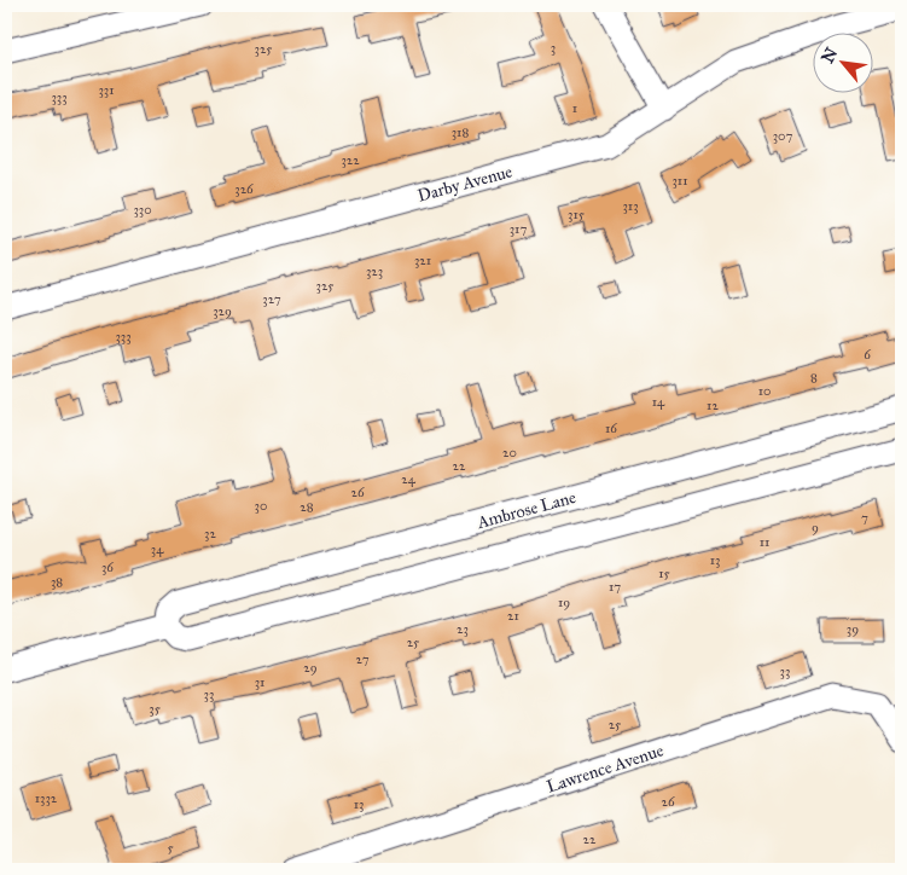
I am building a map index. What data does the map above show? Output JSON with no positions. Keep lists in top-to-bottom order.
{
  "streets": {
    "street": ["Darby Avenue", "Ambrose Lane", "Lawrence Avenue"]
  },
  "house_numbers": [
    "3",
    "325",
    "331",
    "333",
    "1",
    "318",
    "307",
    "322",
    "311",
    "326",
    "313",
    "330",
    "315",
    "317",
    "321",
    "323",
    "325",
    "327",
    "329",
    "333",
    "6",
    "8",
    "10",
    "14",
    "12",
    "16",
    "20",
    "22",
    "24",
    "26",
    "30",
    "28",
    "7",
    "9",
    "32",
    "11",
    "34",
    "13",
    "36",
    "15",
    "38",
    "17",
    "19",
    "21",
    "23",
    "39",
    "25",
    "27",
    "29",
    "33",
    "31",
    "33",
    "35",
    "25",
    "1332",
    "26",
    "13",
    "22",
    "5"
  ],
  "north": "top left"
}
